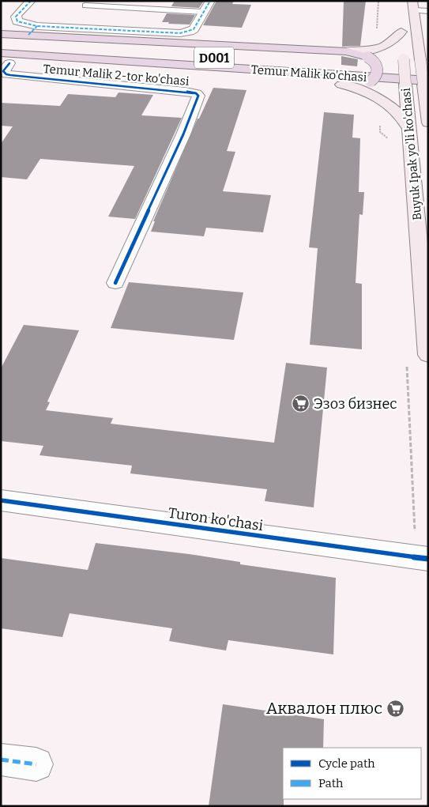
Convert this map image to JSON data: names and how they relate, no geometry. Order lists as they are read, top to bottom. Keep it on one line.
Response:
{"streets":{"highway":["D001","Temur Malik ko'chasi"],"main road":["Buyuk Ipak yo'li ko'chasi"],"street":["Temur Malik 2-tor ko'chasi","Turon ko'chasi"]},"crossings":[["Temur Malik ko'chasi","Temur Malik 2-tor ko'chasi"],["Temur Malik ko'chasi","Buyuk Ipak yo'li ko'chasi"]],"places":{"supermarket":["Эзоз бизнес","Аквалон плюс"]},"legend":["Cycle path","Path"]}
